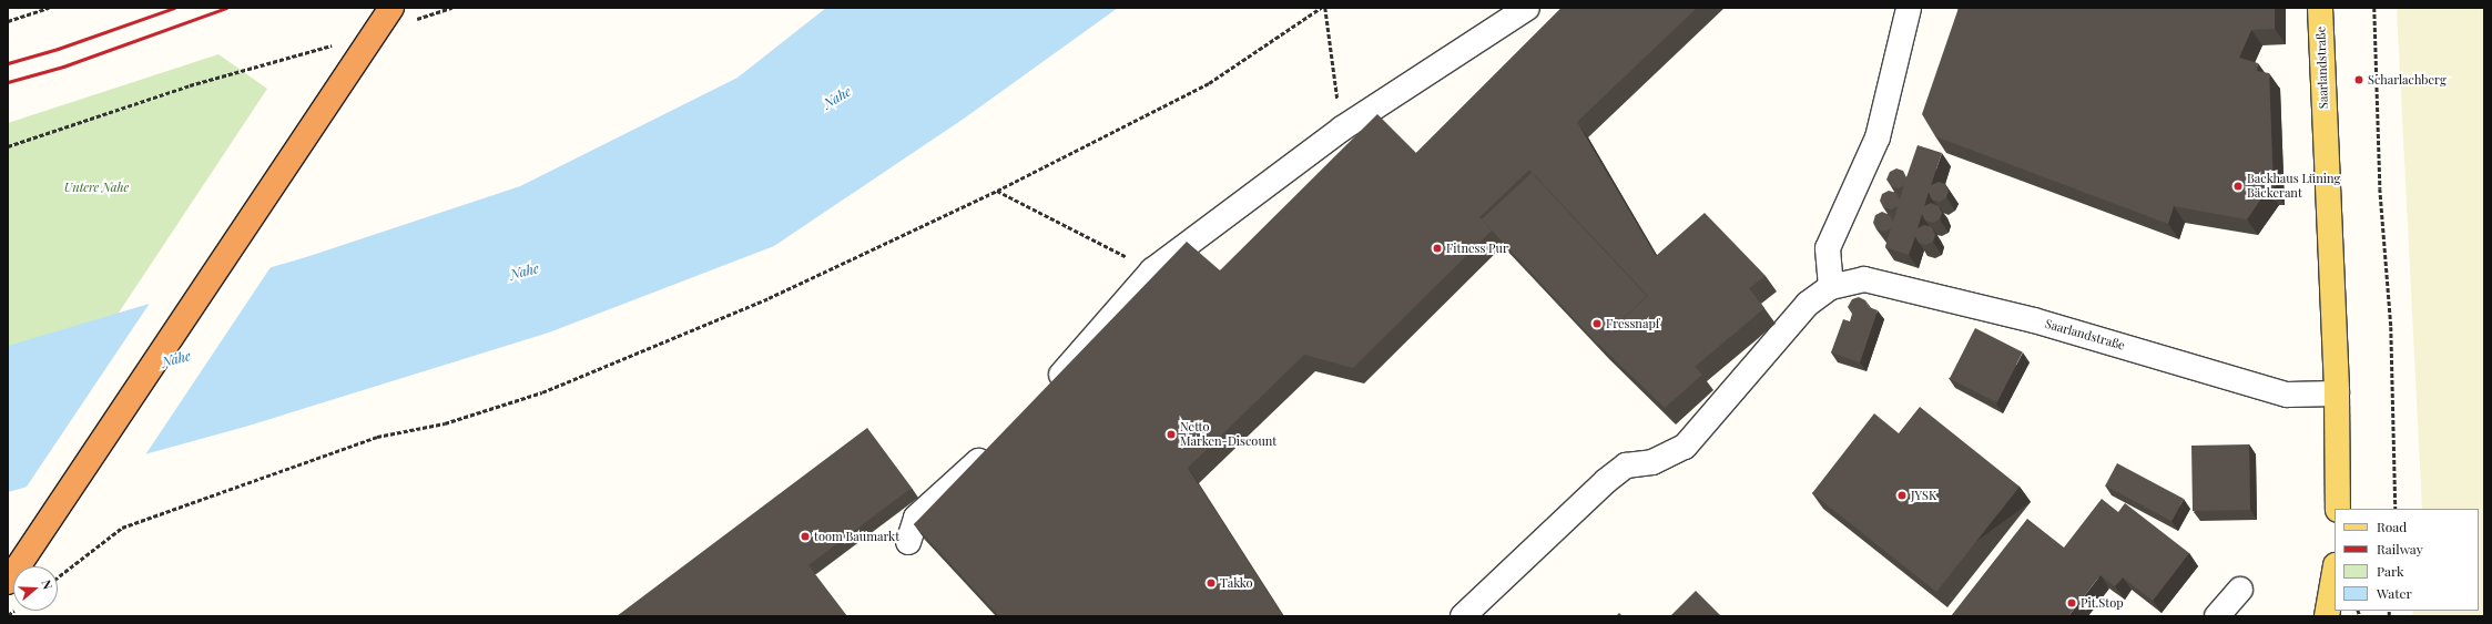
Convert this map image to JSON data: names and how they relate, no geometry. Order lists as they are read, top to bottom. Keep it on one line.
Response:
{"streets":{"main road":["Saarlandstraße"]},"water":["Nahe"],"parks":["Untere Nahe"],"places":["Scharlachberg","Backhaus Lüning Bäckerant","Fitness Pur","Fressnapf","Netto Marken-Discount","JYSK","toom Baumarkt","Takko","Pit.Stop"],"legend":["Road","Railway","Park","Water"],"north":"right"}
